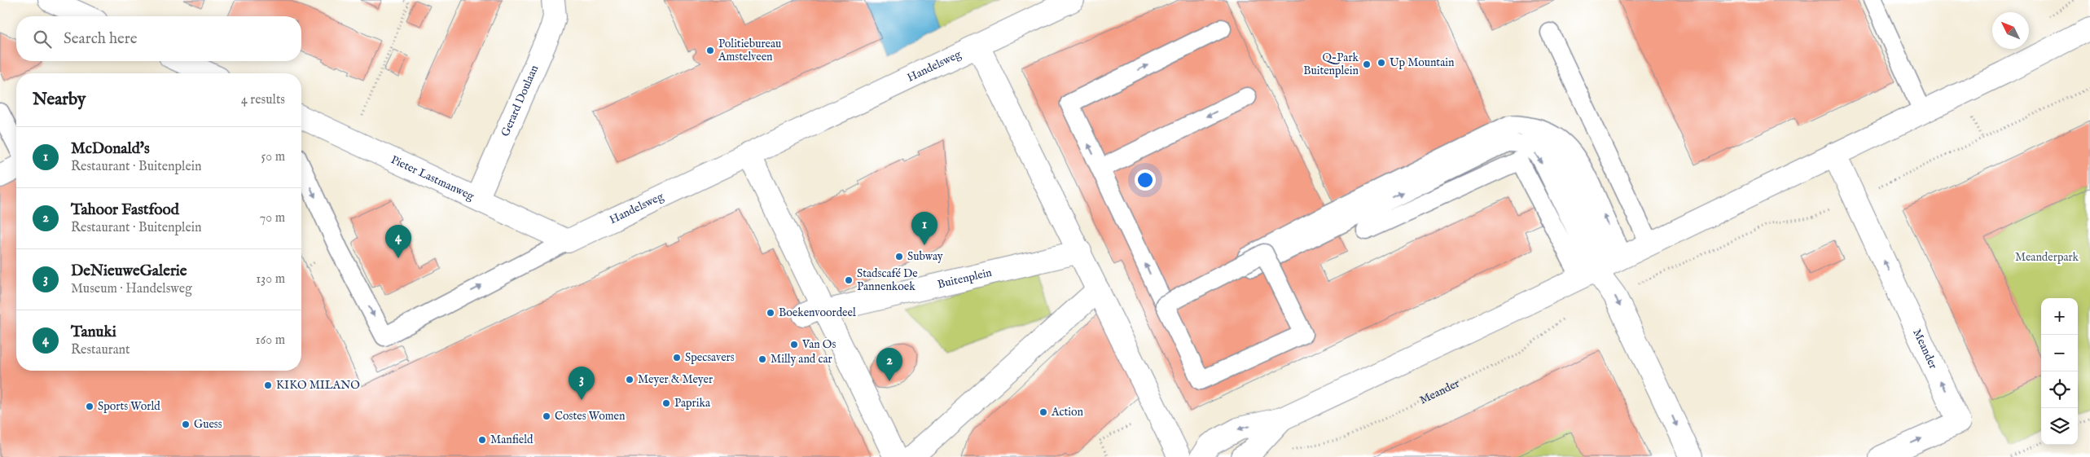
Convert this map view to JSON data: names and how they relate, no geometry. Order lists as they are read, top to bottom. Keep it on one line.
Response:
{"streets":{"street":["Handelsweg","Gerard Doulaan","Pieter Lastmanweg","Buitenplein","Meander"]},"crossings":[["Handelsweg","Pieter Lastmanweg"],["Gerard Doulaan","Pieter Lastmanweg"]],"parks":["Meanderpark"],"places":["Politiebureau Amstelveen","Up Mountain","Q-Park Buitenplein","Subway","Stadscafé De Pannenkoek","Boekenvoordeel","Van Os","Specsavers","Milly and car","Meyer & Meyer","KIKO MILANO","Paprika","Sports World","Action","Costes Women","Guess","Manfield"],"north":"top left","page":{"search":"Search here","heading":["Nearby","4 results"],"list":[{"mark":"1","name":"McDonald's","note":"Restaurant · Buitenplein","value":"50 m"},{"mark":"2","name":"Tahoor Fastfood","note":"Restaurant · Buitenplein","value":"70 m"},{"mark":"3","name":"DeNieuweGalerie","note":"Museum · Handelsweg","value":"130 m"},{"mark":"4","name":"Tanuki","note":"Restaurant","value":"160 m"}],"pins":["1","4","2","3"],"map_buttons":["+","−"]}}
